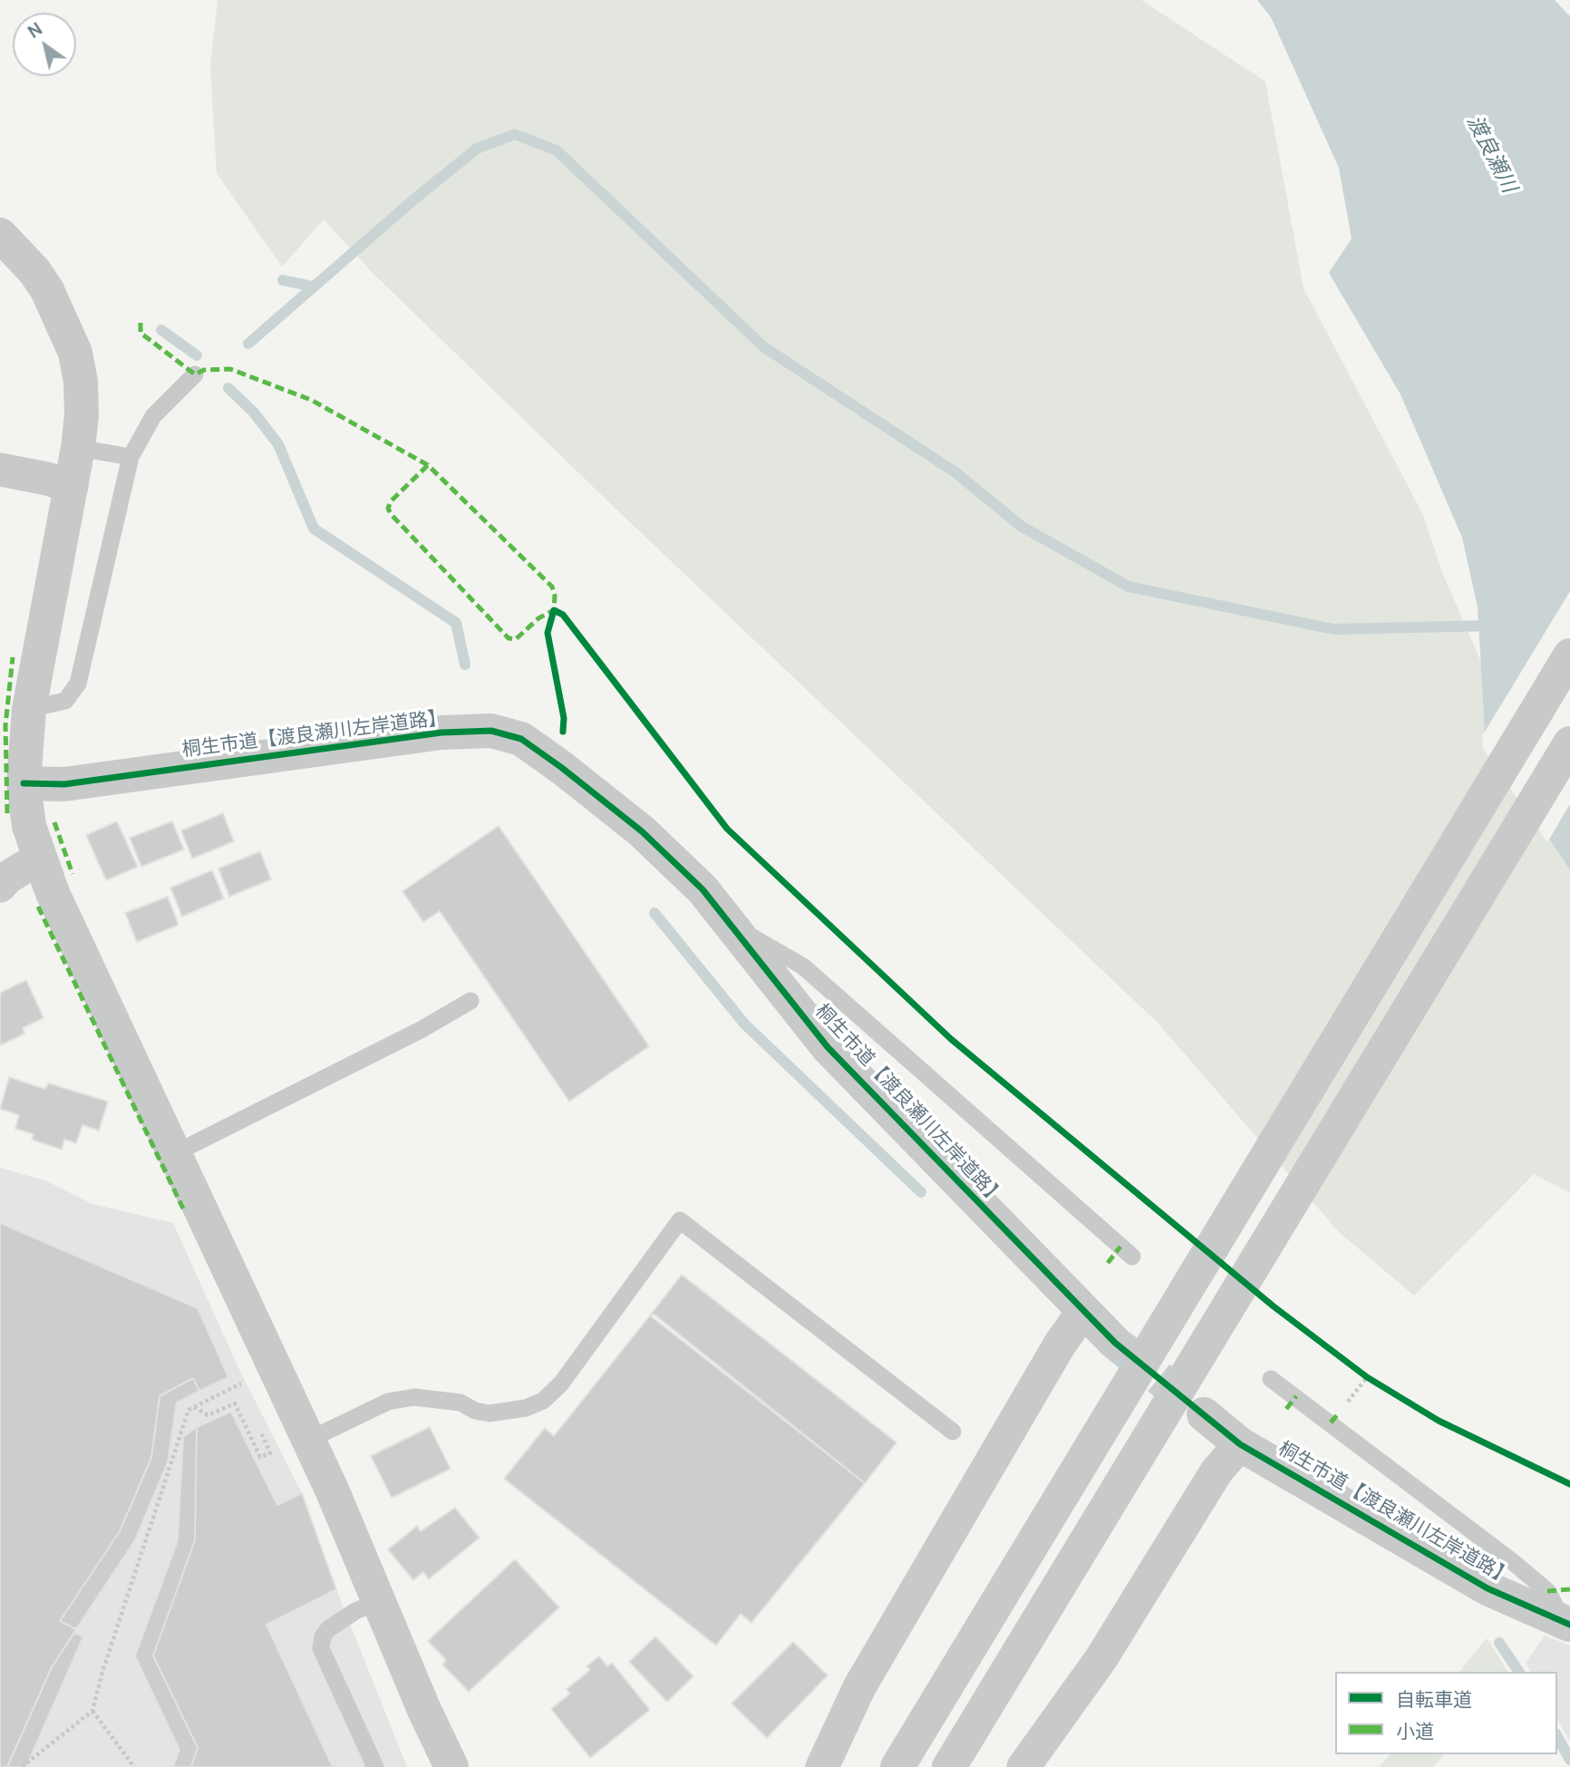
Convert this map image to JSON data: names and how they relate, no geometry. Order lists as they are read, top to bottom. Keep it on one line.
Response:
{"streets":{"street":["桐生市道【渡良瀬川左岸道路】"]},"water":["渡良瀬川"],"legend":["自転車道","小道"],"north":"top left"}
